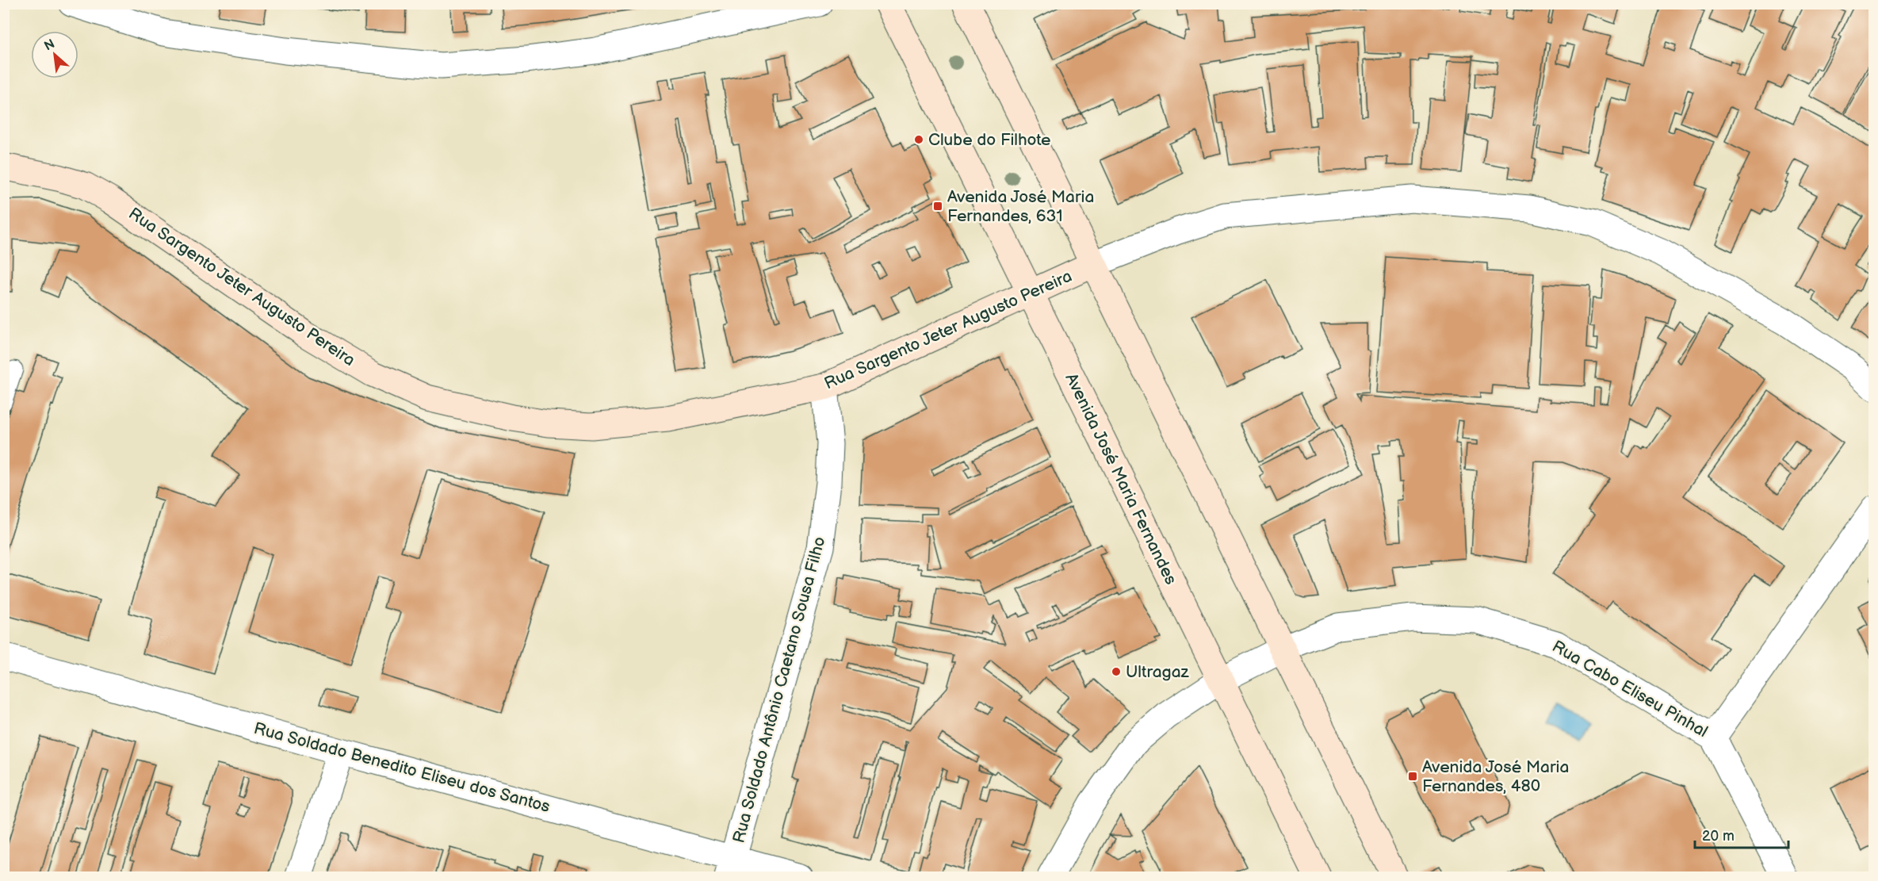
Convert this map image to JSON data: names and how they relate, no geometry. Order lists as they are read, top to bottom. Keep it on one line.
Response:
{"streets":{"main road":["Rua Sargento Jeter Augusto Pereira","Avenida José Maria Fernandes"],"street":["Rua Cabo Eliseu Pinhal","Rua Soldado Antônio Caetano Sousa Filho","Rua Soldado Benedito Eliseu dos Santos"]},"crossings":[["Rua Sargento Jeter Augusto Pereira","Avenida José Maria Fernandes"],["Rua Sargento Jeter Augusto Pereira","Rua Soldado Antônio Caetano Sousa Filho"],["Avenida José Maria Fernandes","Rua Cabo Eliseu Pinhal"],["Rua Soldado Antônio Caetano Sousa Filho","Rua Soldado Benedito Eliseu dos Santos"]],"places":{"other":["Clube do Filhote","Ultragaz"],"transit":["Avenida José Maria Fernandes, 631","Avenida José Maria Fernandes, 480"]},"scale_bar":"20 m","north":"top left"}
